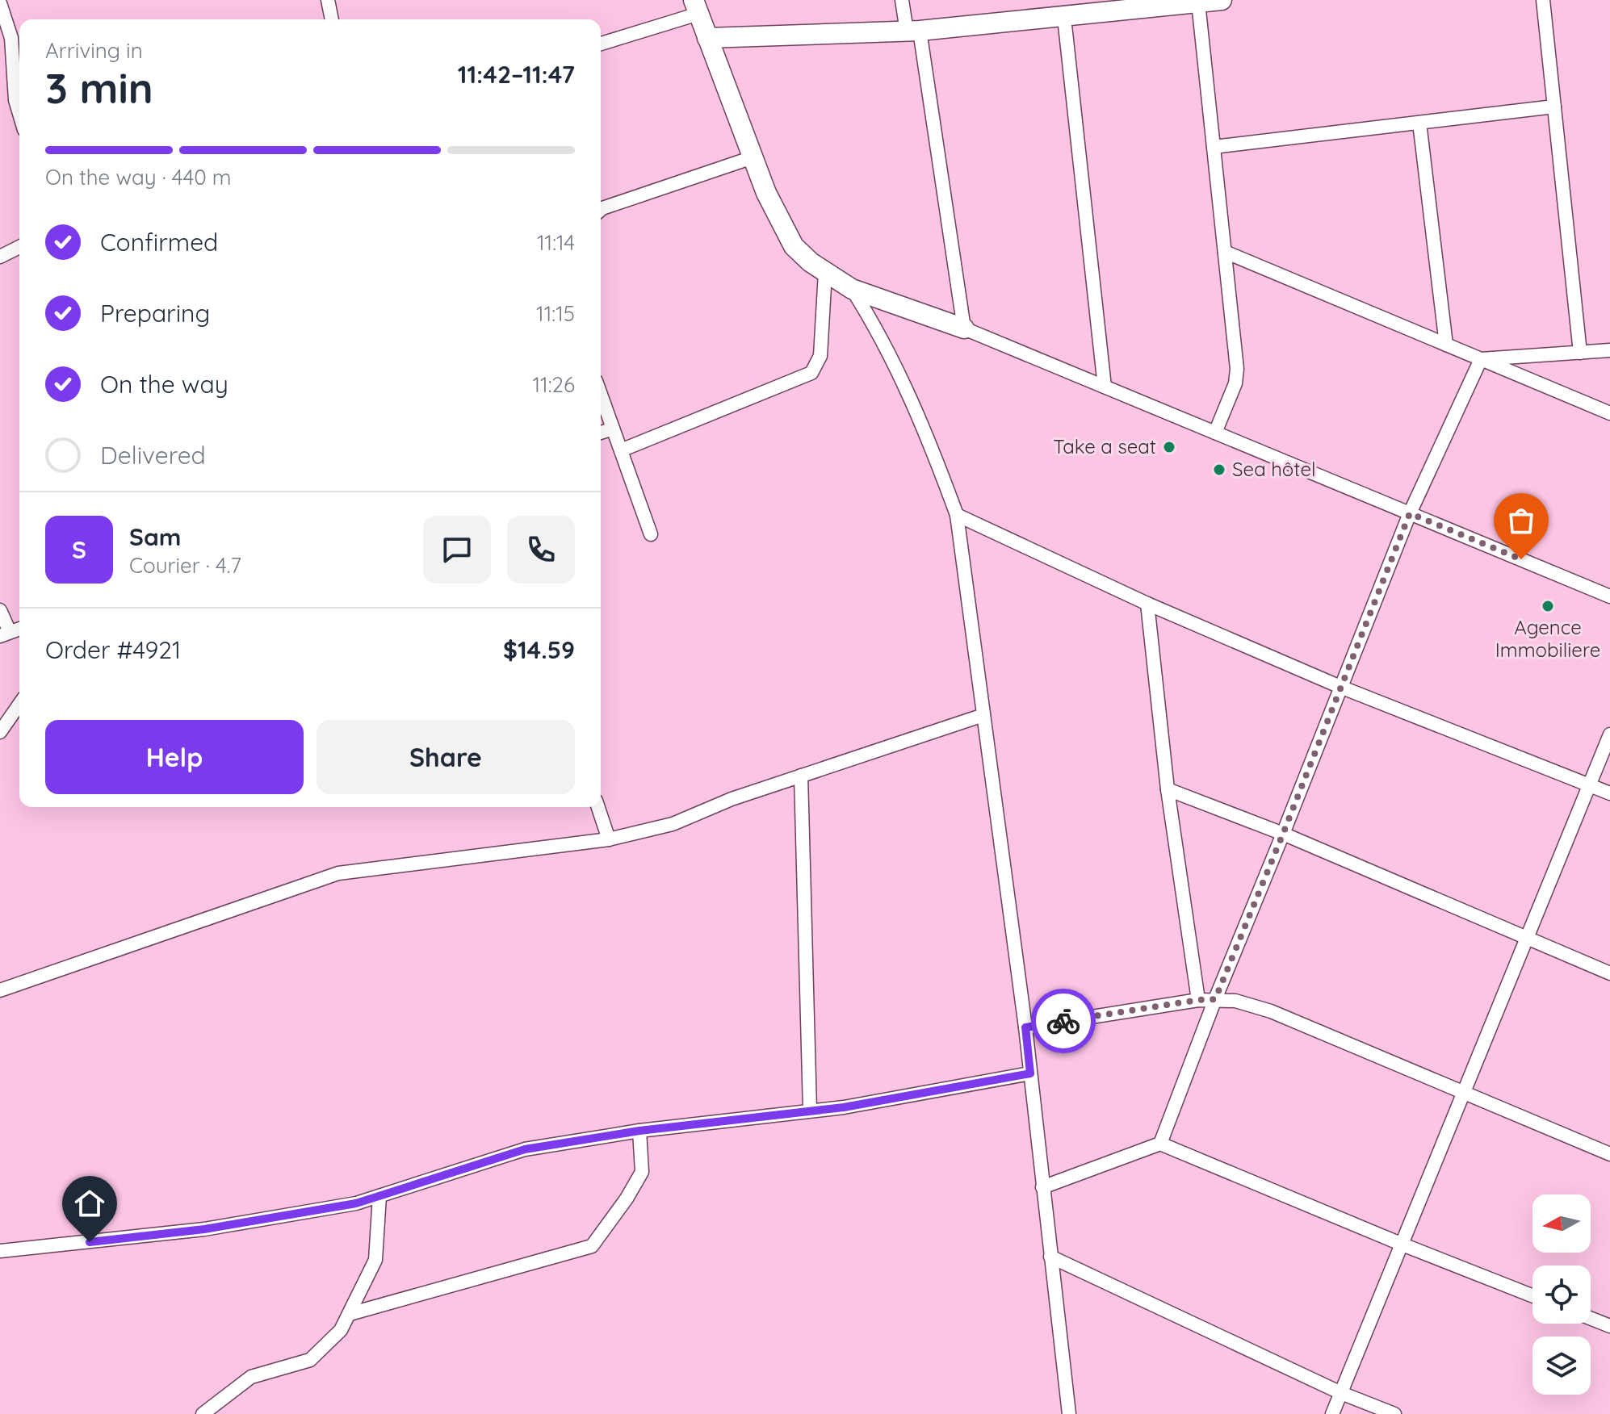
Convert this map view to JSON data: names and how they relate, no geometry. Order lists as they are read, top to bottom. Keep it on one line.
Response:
{"places":["Take a seat","Sea hôtel","Agence Immobiliere"],"north":"left","page":{"heading":["3 min","Arriving in","11:42–11:47"],"panel":["Sam","Courier · 4.7","Order #4921","$14.59"],"bar":"On the way · 440 m","list":[["Confirmed","11:14"],["Preparing","11:15"],["On the way","11:26"],"Delivered"],"round":"S","buttons":["Help","Share"]}}
